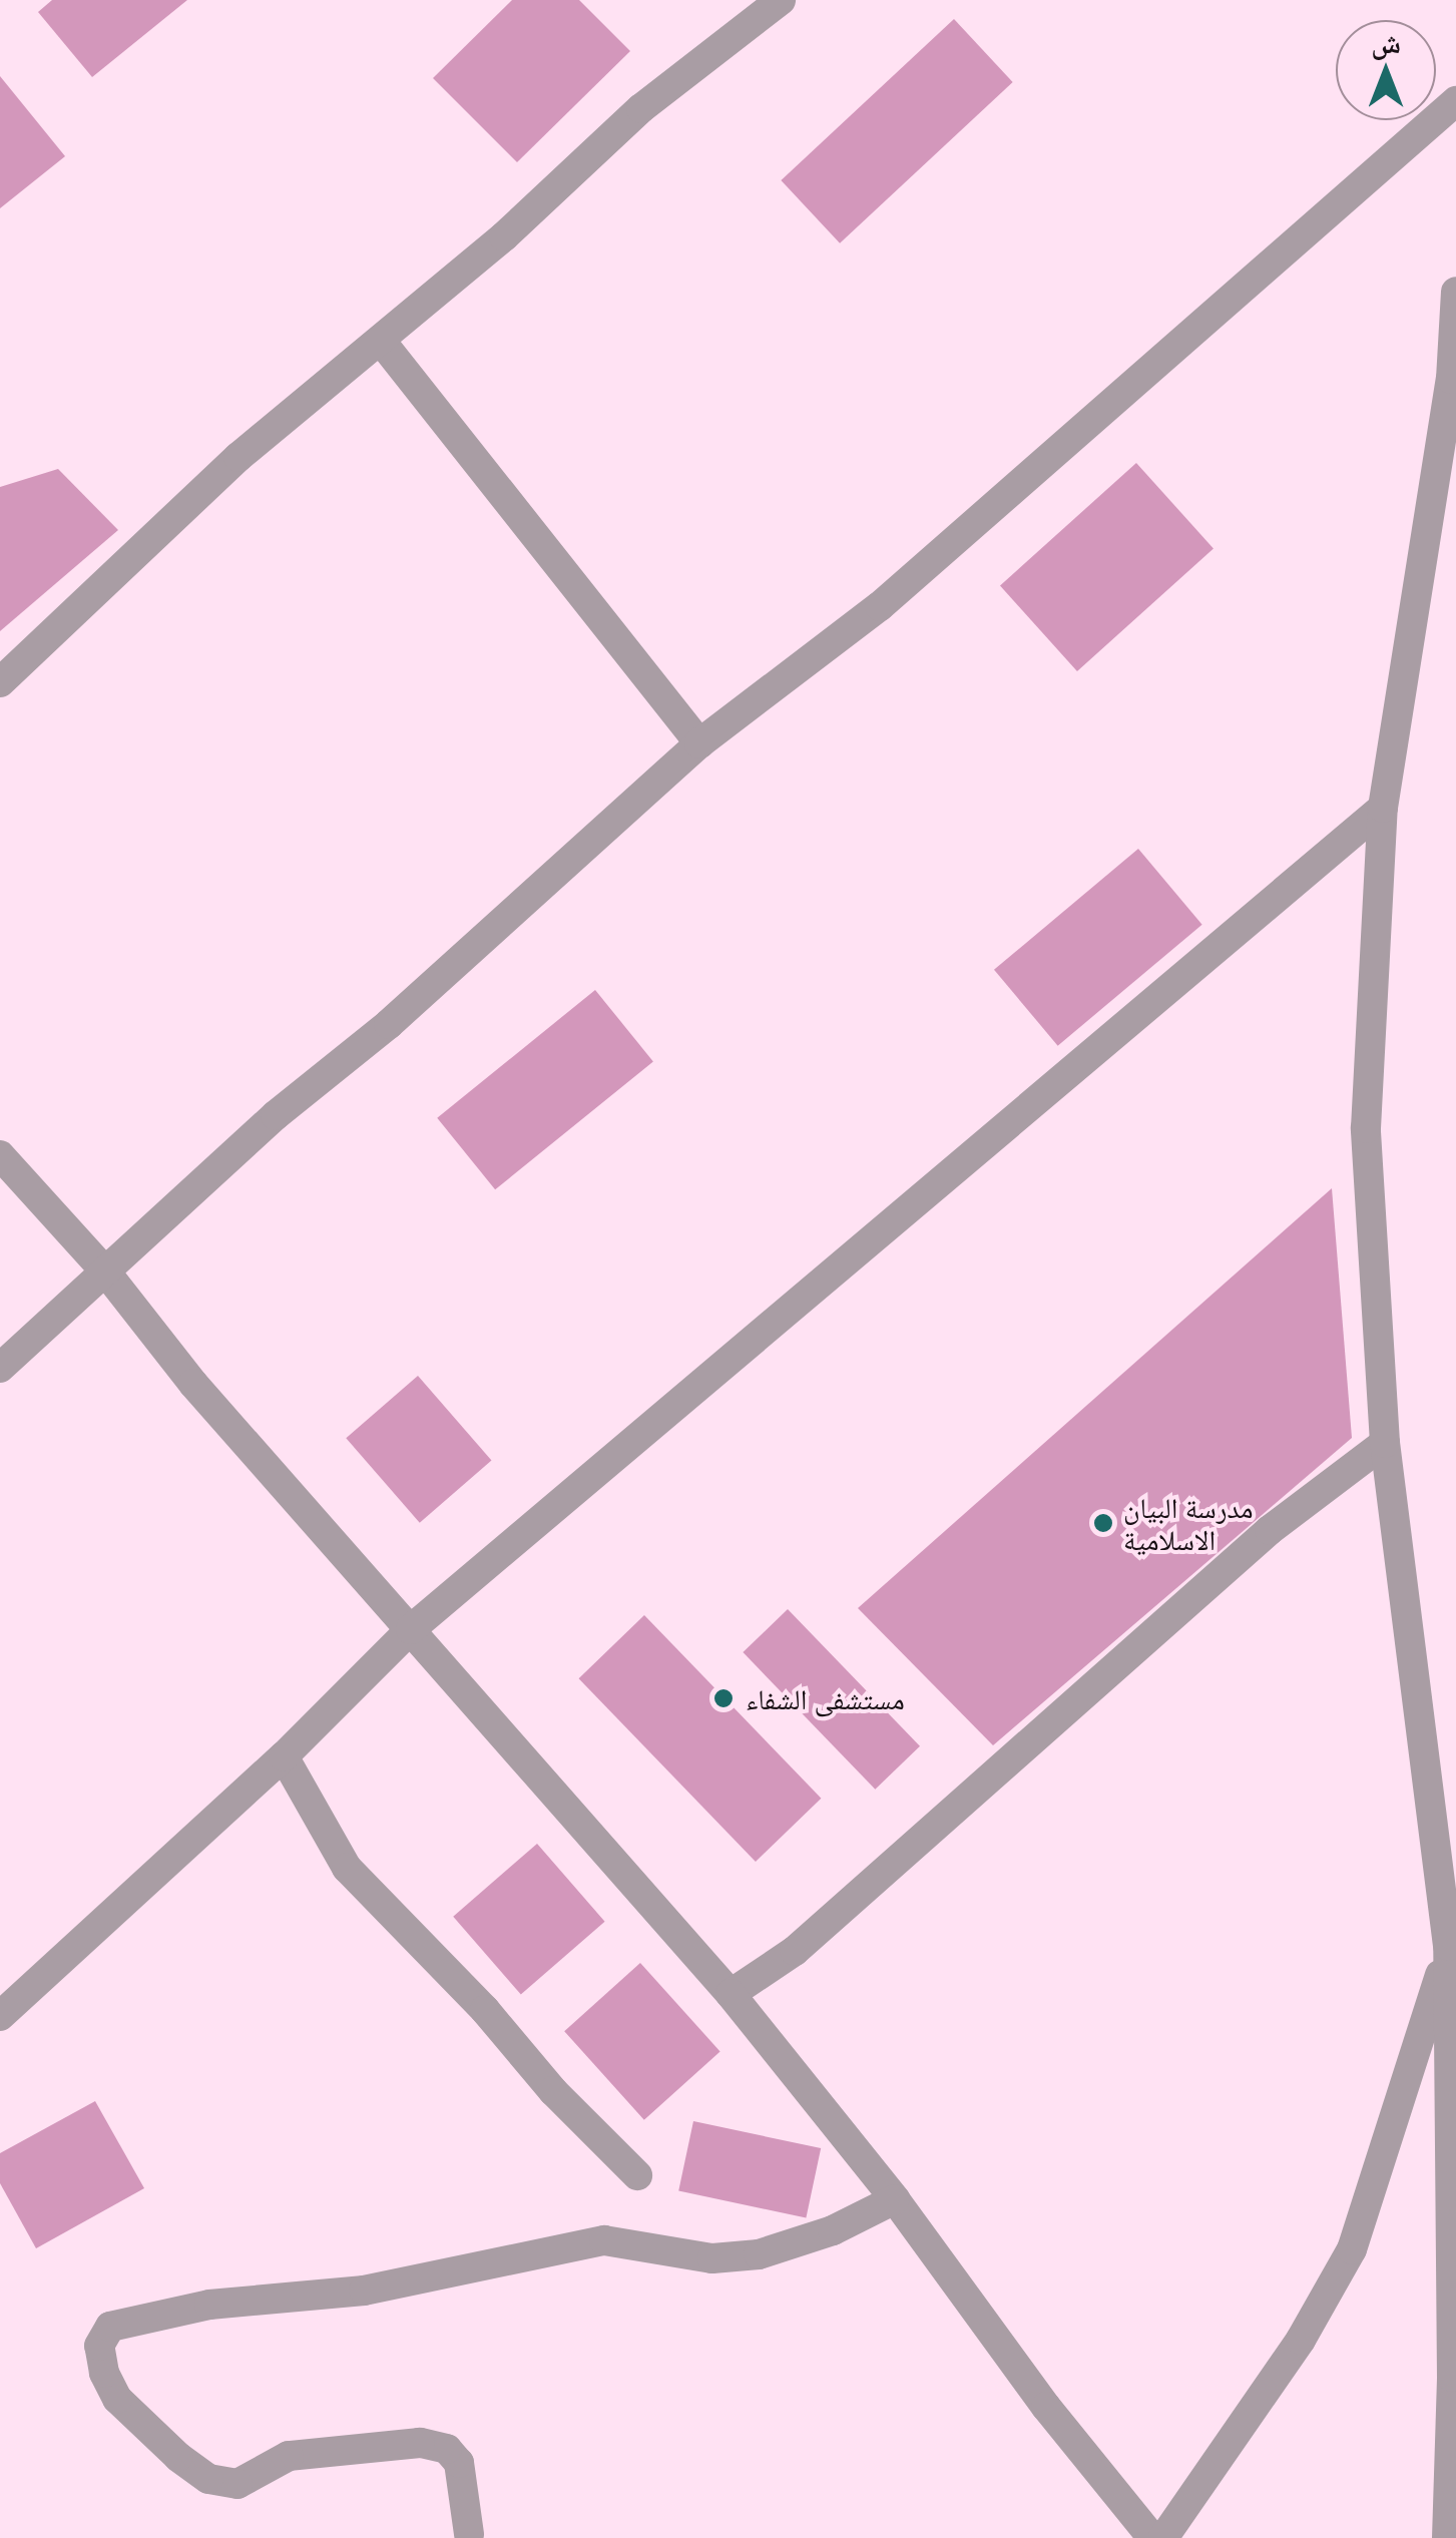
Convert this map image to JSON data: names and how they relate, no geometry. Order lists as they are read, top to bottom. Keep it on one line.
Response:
{"places":["مدرسة البيان الاسلامية","مستشفى الشفاء"],"north":"top"}
